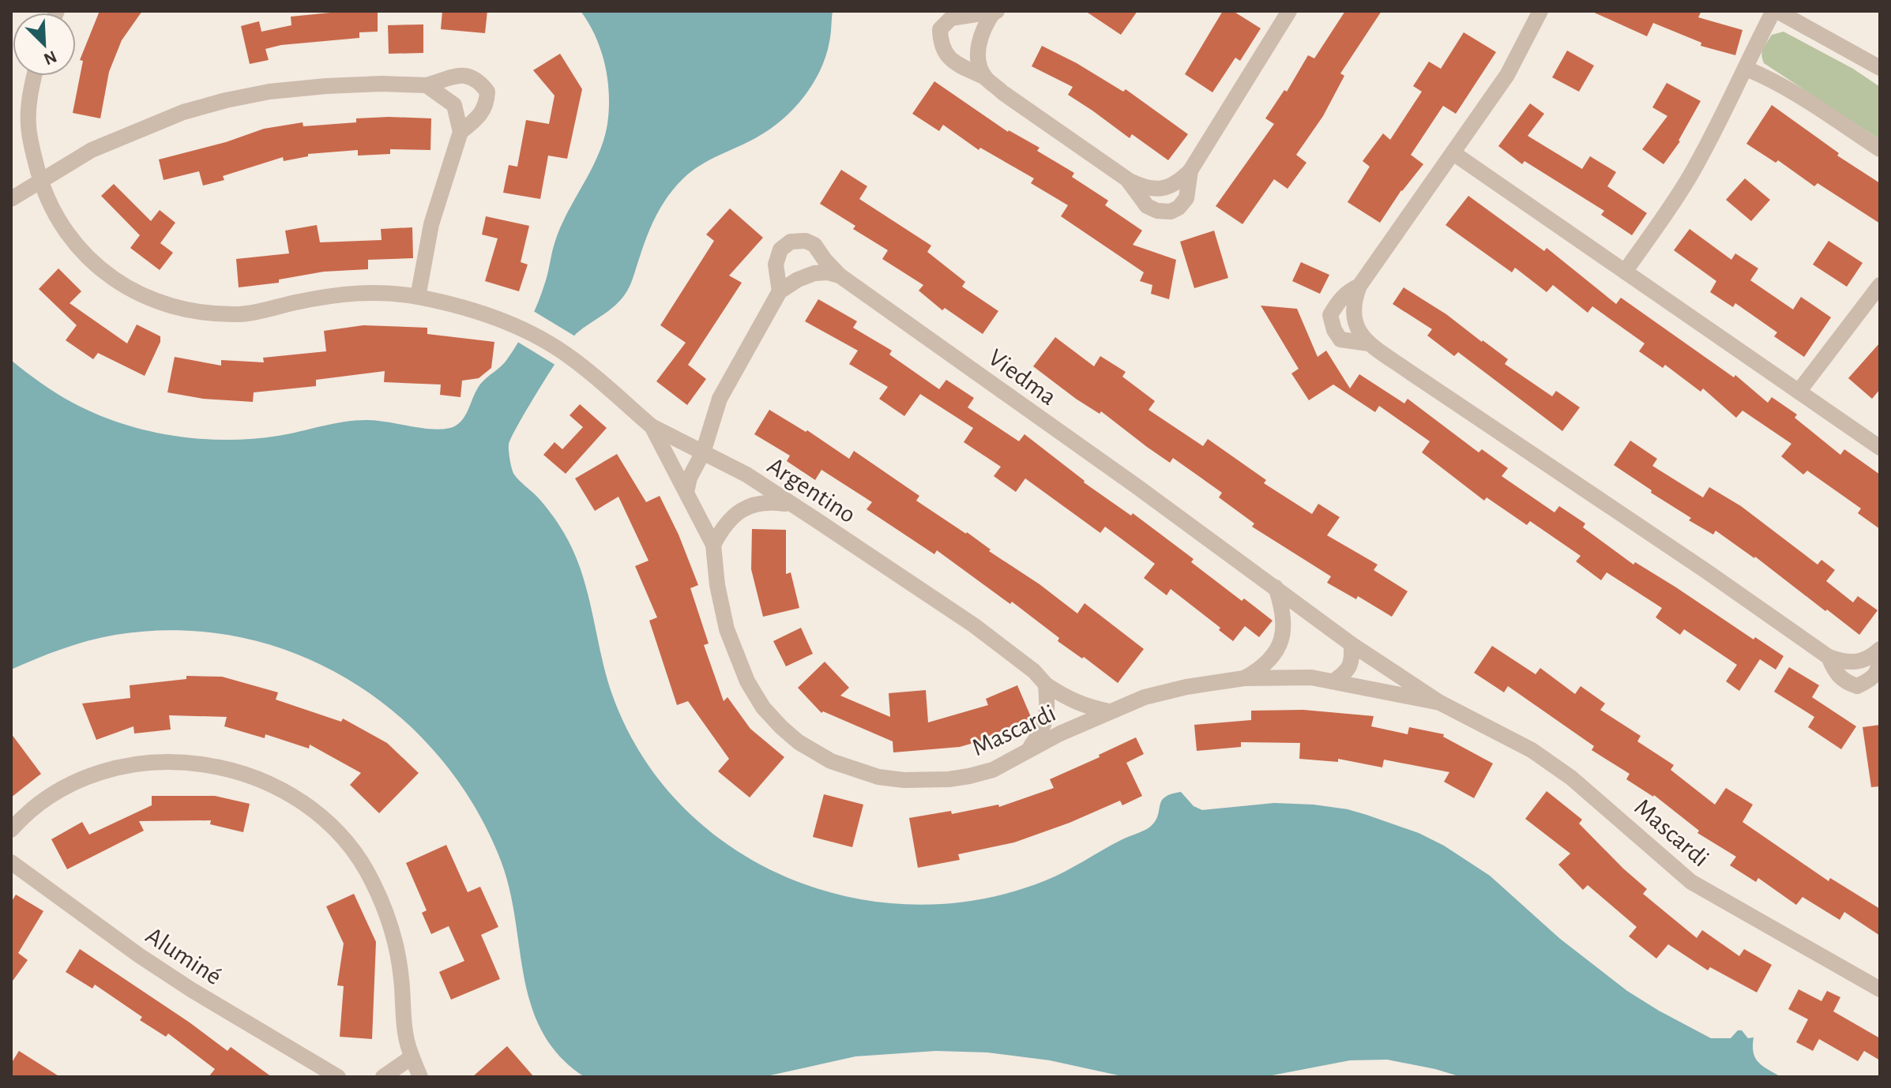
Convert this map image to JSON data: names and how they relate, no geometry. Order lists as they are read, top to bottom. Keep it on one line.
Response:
{"streets":{"street":["Viedma","Argentino","Mascardi","Aluminé"]},"crossings":[["Viedma","Mascardi"],["Argentino","Mascardi"]],"north":"bottom right"}
